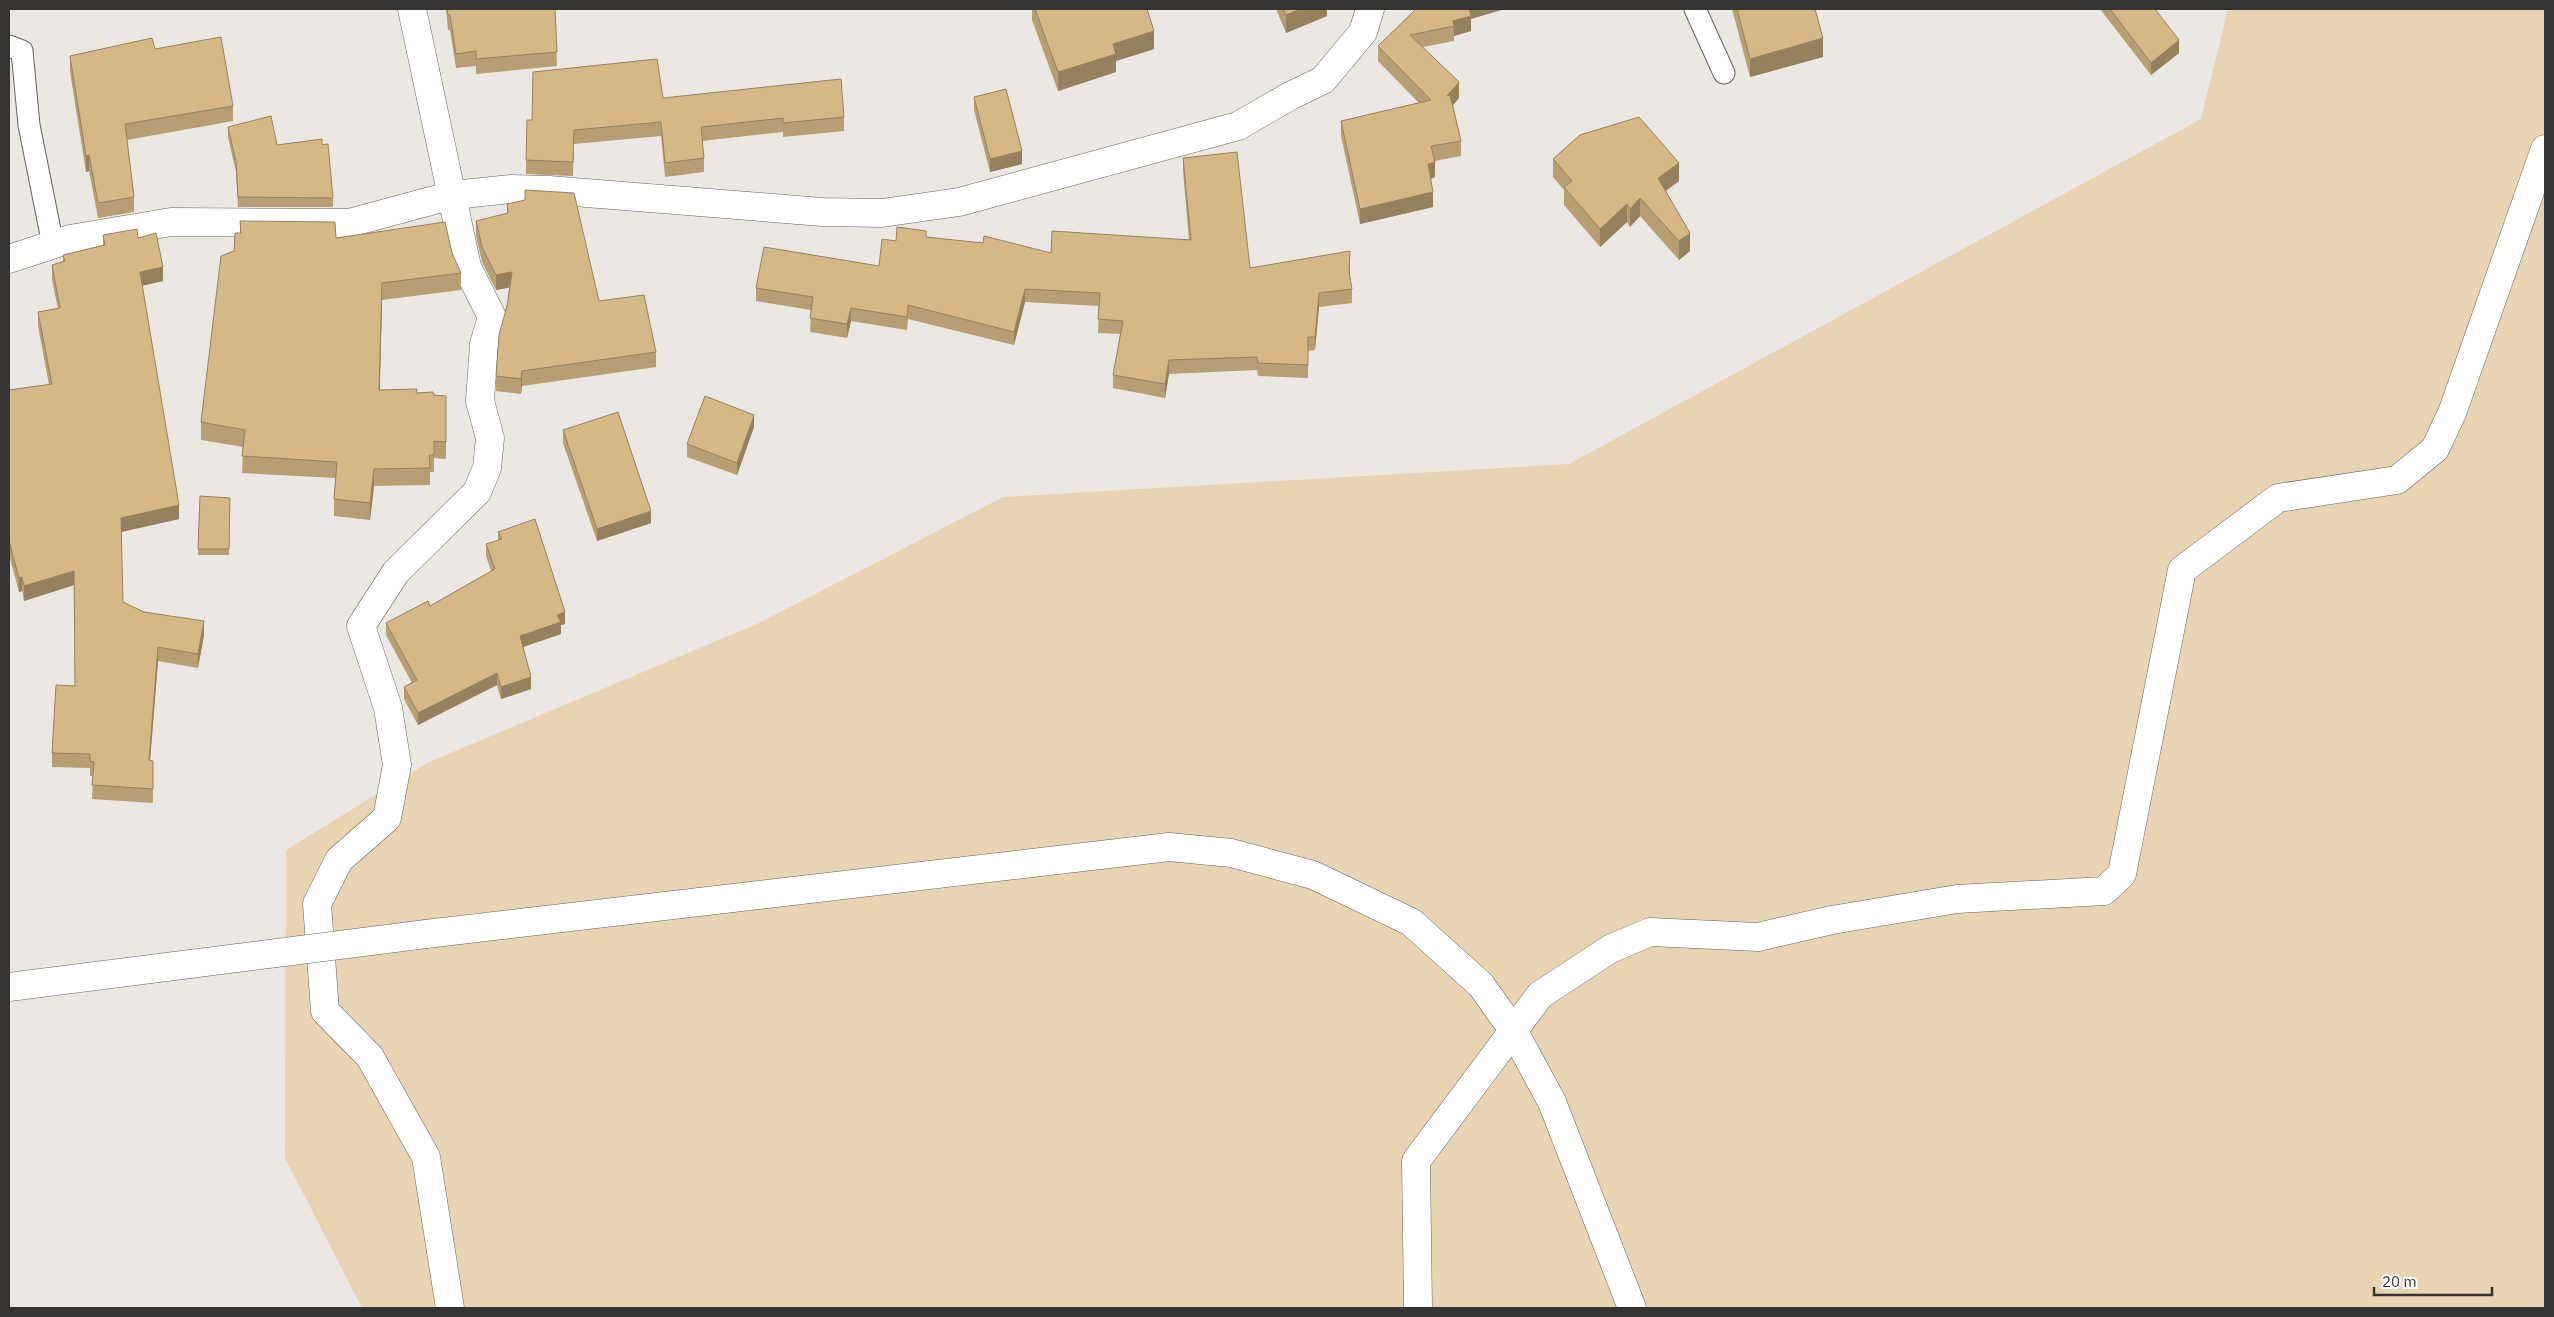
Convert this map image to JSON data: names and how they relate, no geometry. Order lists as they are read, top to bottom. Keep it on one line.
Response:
{"scale_bar":"20 m"}
